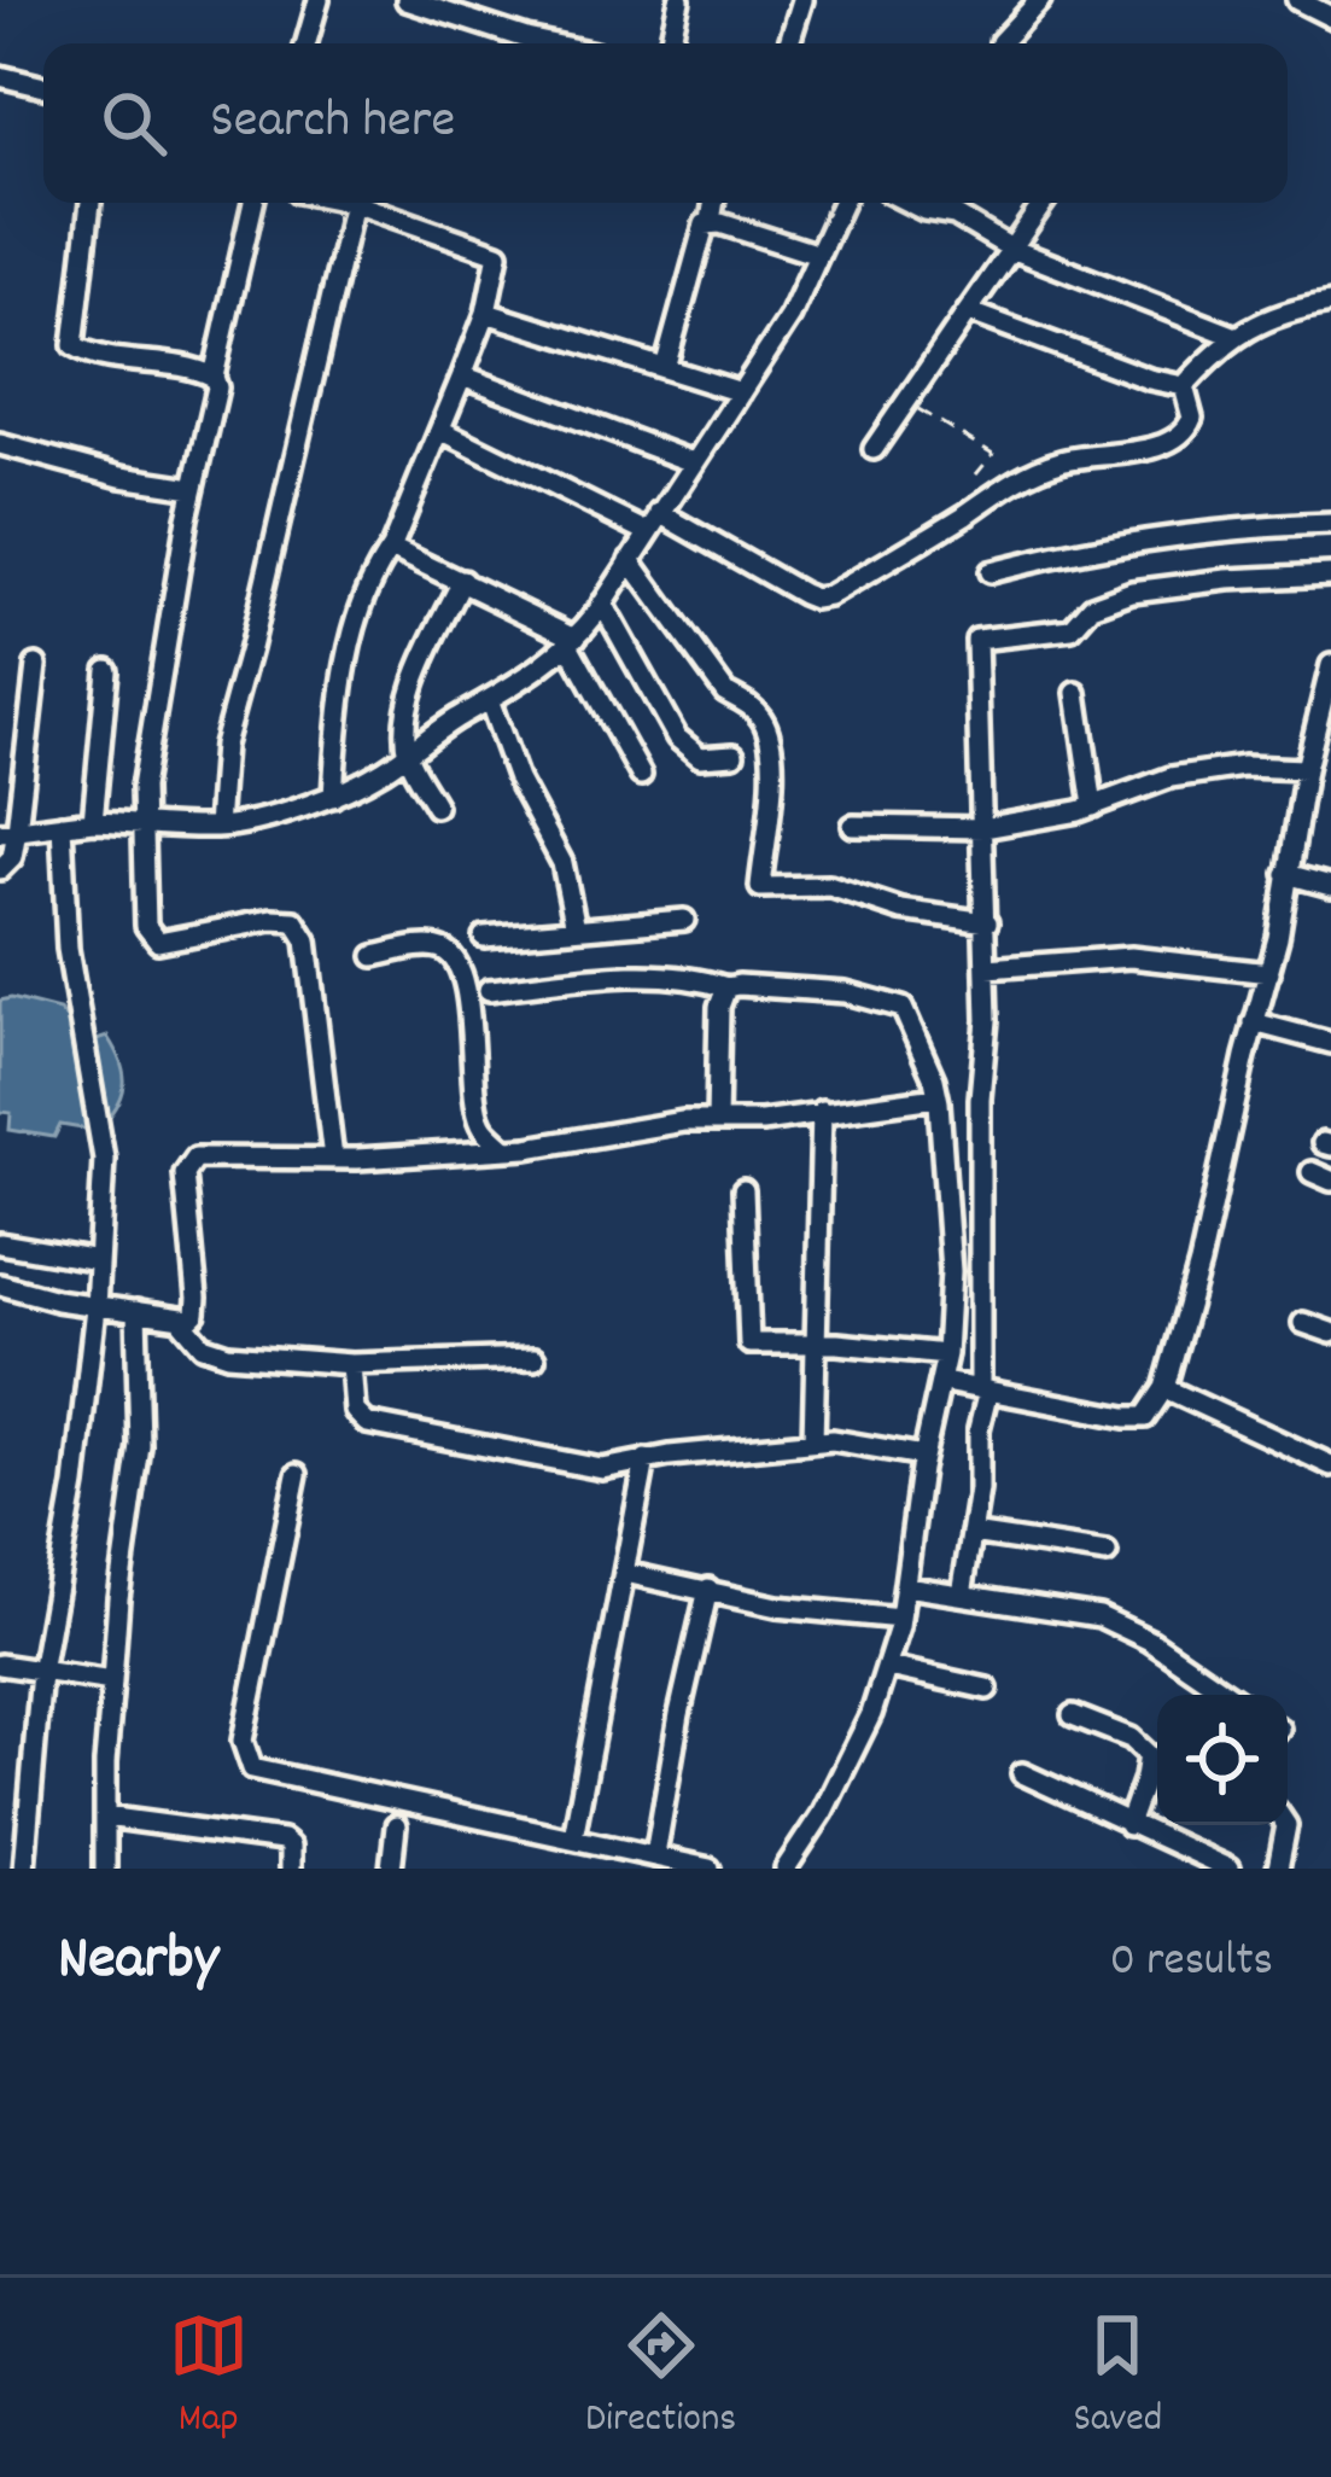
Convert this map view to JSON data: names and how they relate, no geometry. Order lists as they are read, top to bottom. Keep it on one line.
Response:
{"page":{"search":"Search here","heading":["Nearby","0 results"],"nav":["Map","Directions","Saved"]}}
